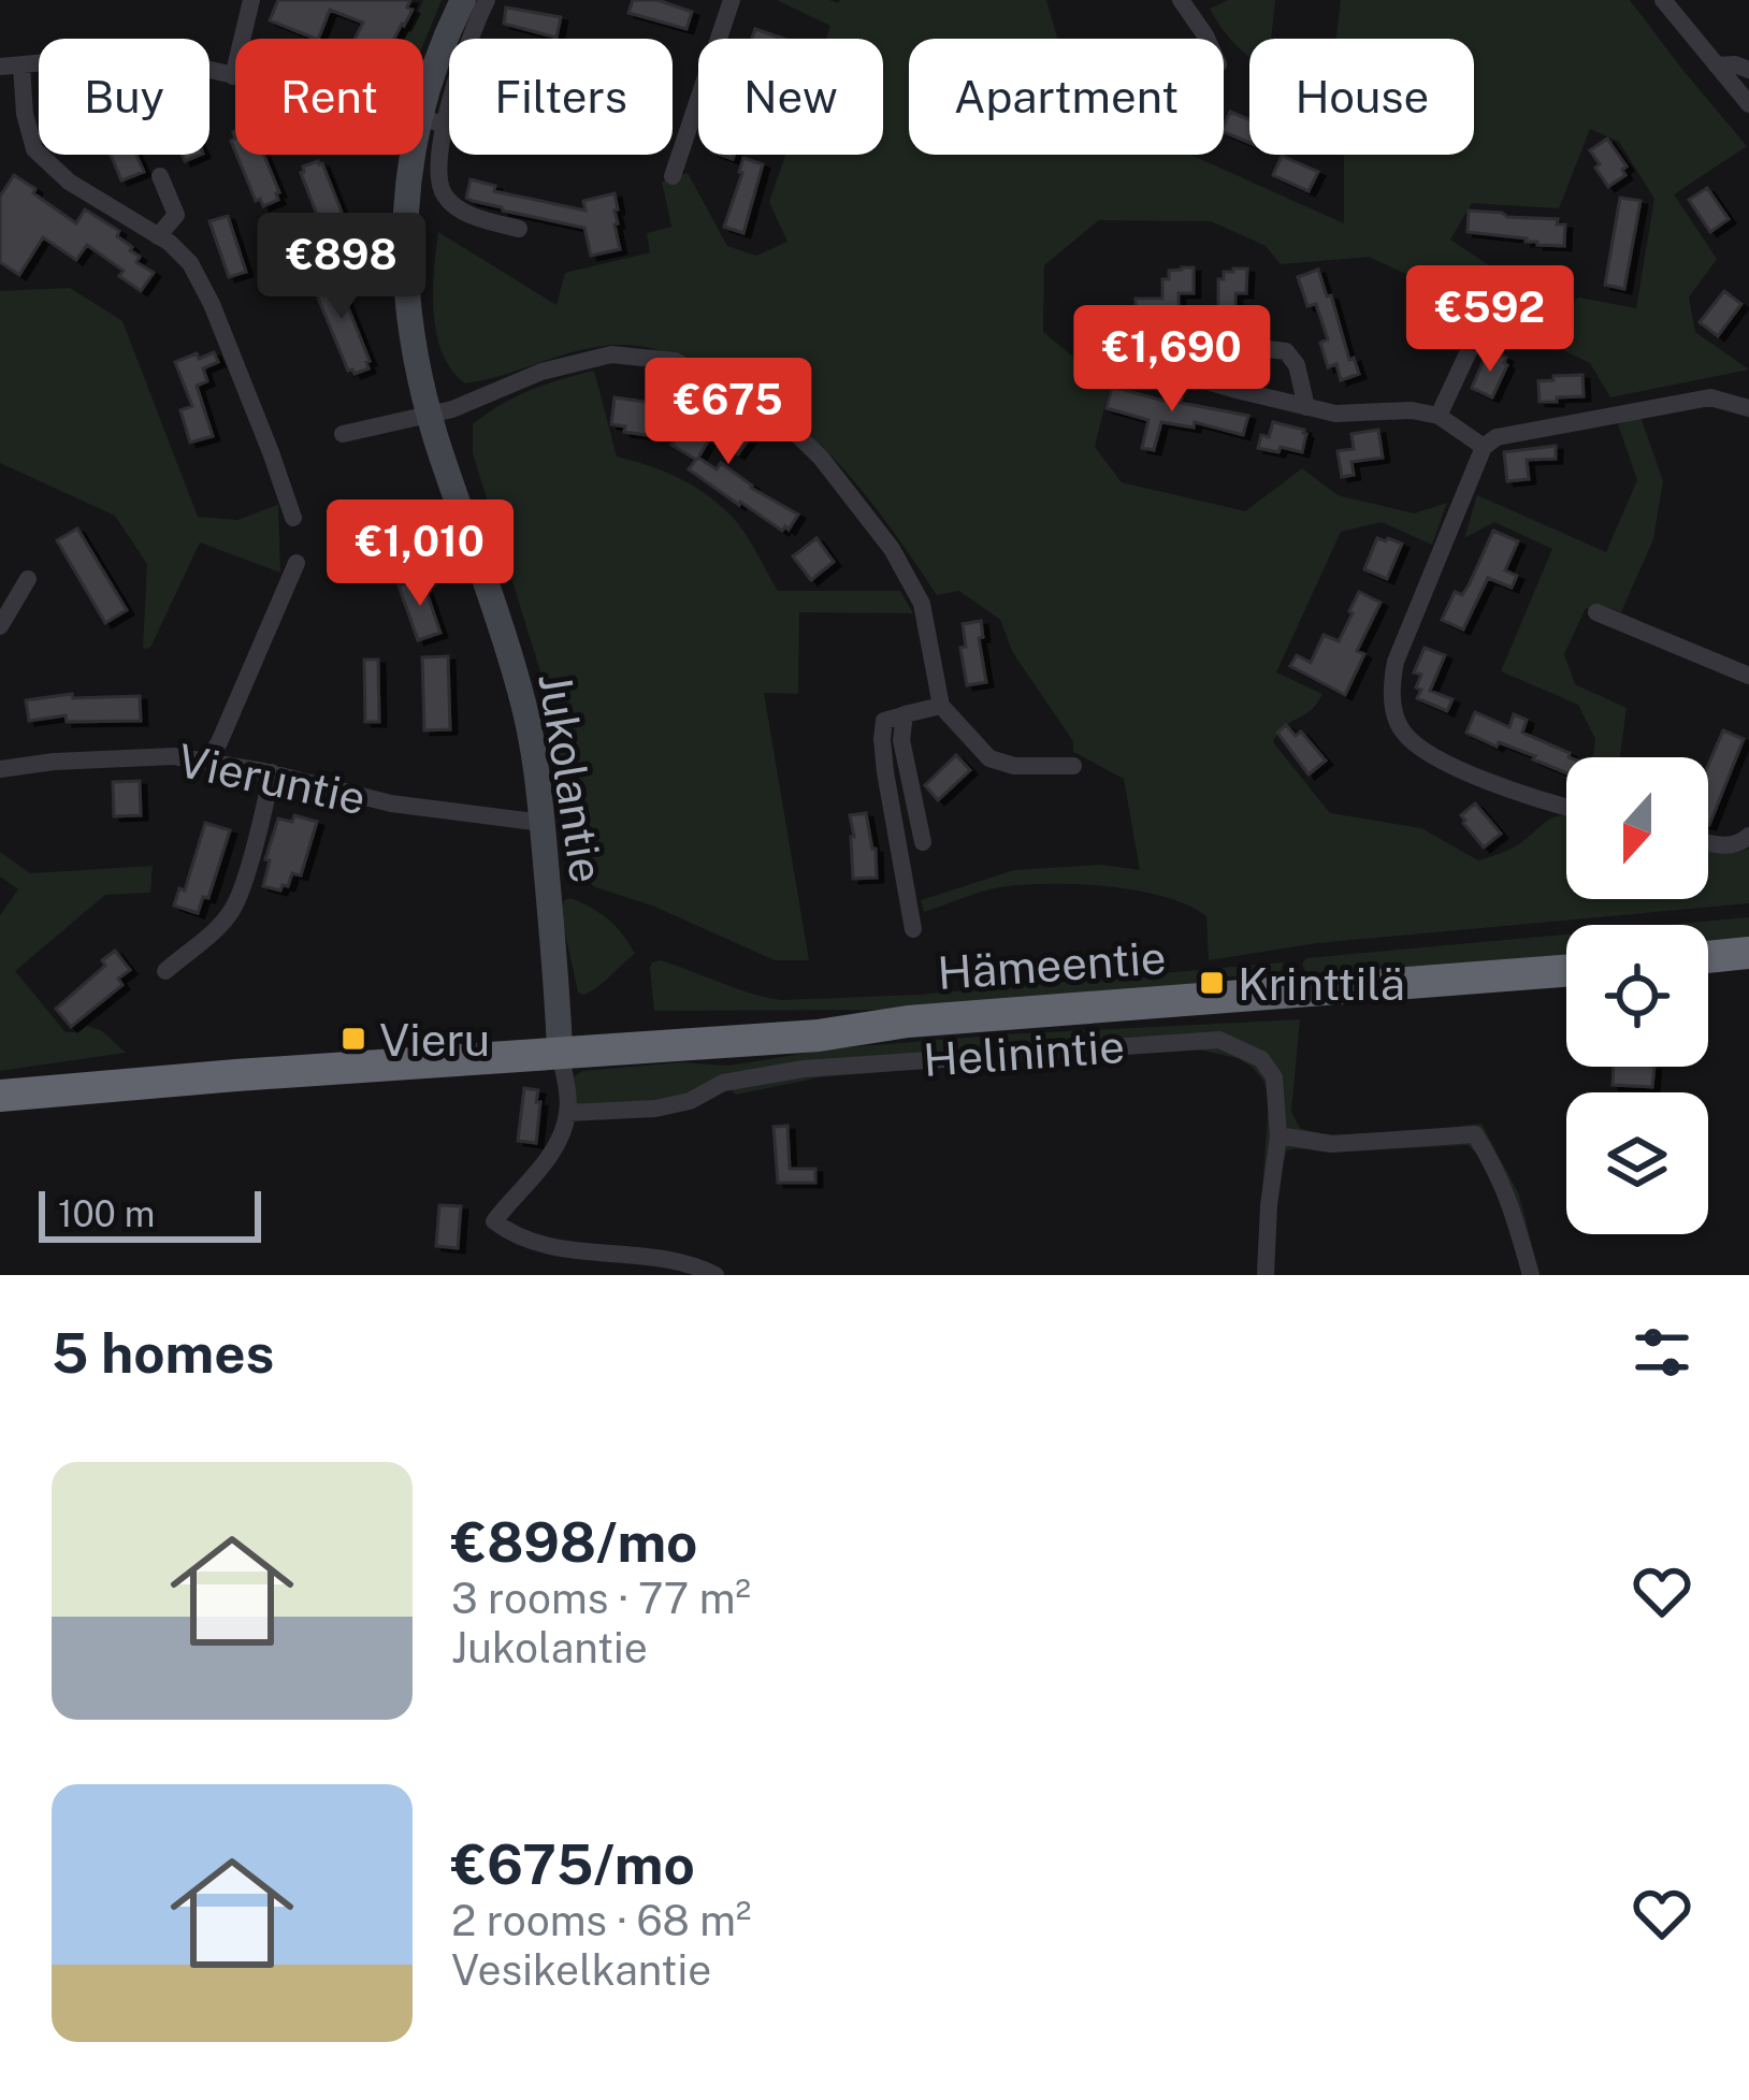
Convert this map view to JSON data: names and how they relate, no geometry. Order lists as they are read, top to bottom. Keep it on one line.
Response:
{"streets":{"highway":["Hämeentie"],"street":["Jukolantie","Vieruntie","Helinintie"]},"crossings":[["Jukolantie","Vieruntie"],["Jukolantie","Hämeentie"]],"places":{"transit":["Krinttilä","Vieru"]},"scale_bar":"100 m","north":"bottom","page":{"chip":["Buy","Rent","Filters","New","Apartment","House"],"price":["€898","€592","€1,690","€675","€1,010"],"scale":"100 m","heading":"5 homes","list":[{"name":"€898/mo","note":"3 rooms · 77 m² · Jukolantie"},{"name":"€675/mo","note":"2 rooms · 68 m² · Vesikelkantie"}]}}
